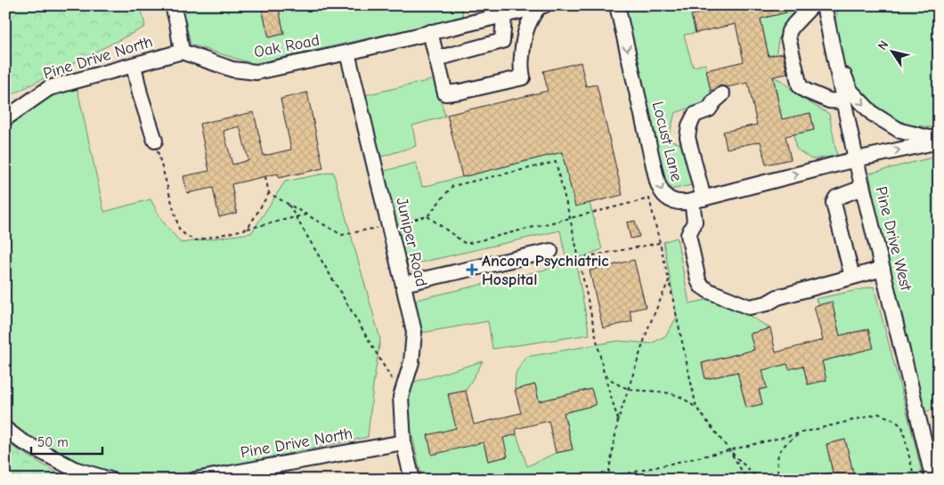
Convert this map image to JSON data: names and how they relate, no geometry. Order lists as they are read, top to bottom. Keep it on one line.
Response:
{"streets":{"lane":["Oak Road","Pine Drive North","Locust Lane","Pine Drive West","Juniper Road"]},"crossings":[["Oak Road","Pine Drive North"],["Oak Road","Juniper Road"],["Pine Drive North","Juniper Road"],["Locust Lane","Pine Drive West"]],"places":{"health":["Ancora Psychiatric Hospital"]},"scale_bar":"50 m","north":"top left"}
